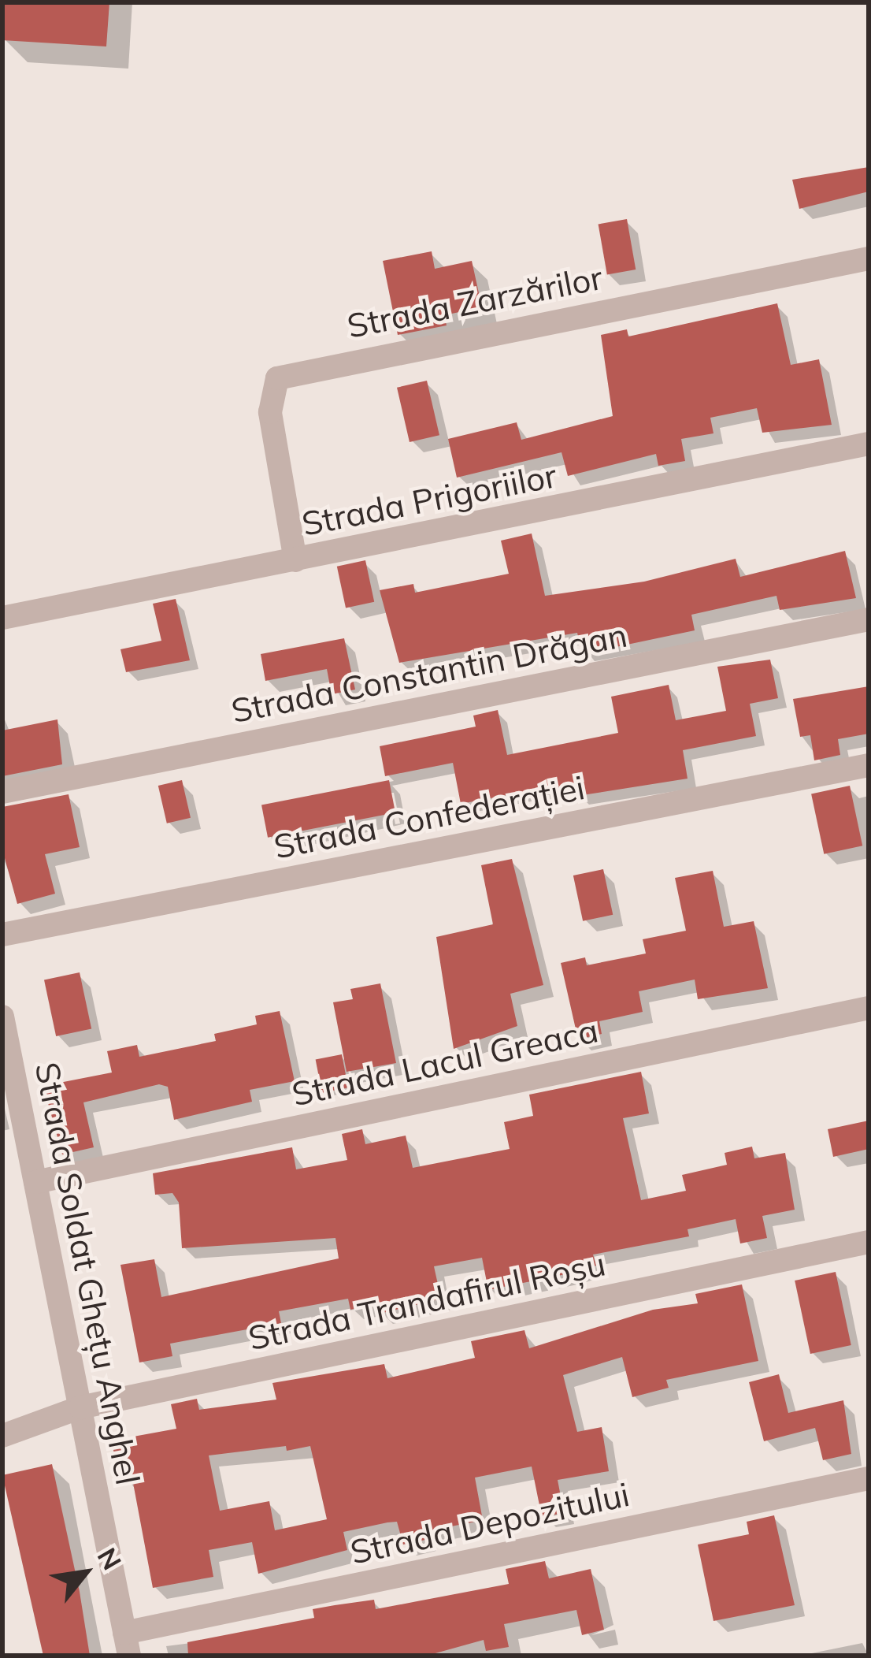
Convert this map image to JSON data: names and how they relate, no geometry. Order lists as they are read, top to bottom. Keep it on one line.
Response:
{"streets":{"street":["Strada Zarzărilor","Strada Prigoriilor","Strada Constantin Drăgan","Strada Confederației","Strada Lacul Greaca","Strada Soldat Ghețu Anghel","Strada Trandafirul Roșu","Strada Depozitului"]},"crossings":[["Strada Zarzărilor","Strada Prigoriilor"],["Strada Lacul Greaca","Strada Soldat Ghețu Anghel"],["Strada Soldat Ghețu Anghel","Strada Trandafirul Roșu"],["Strada Soldat Ghețu Anghel","Strada Depozitului"]],"north":"top right"}
